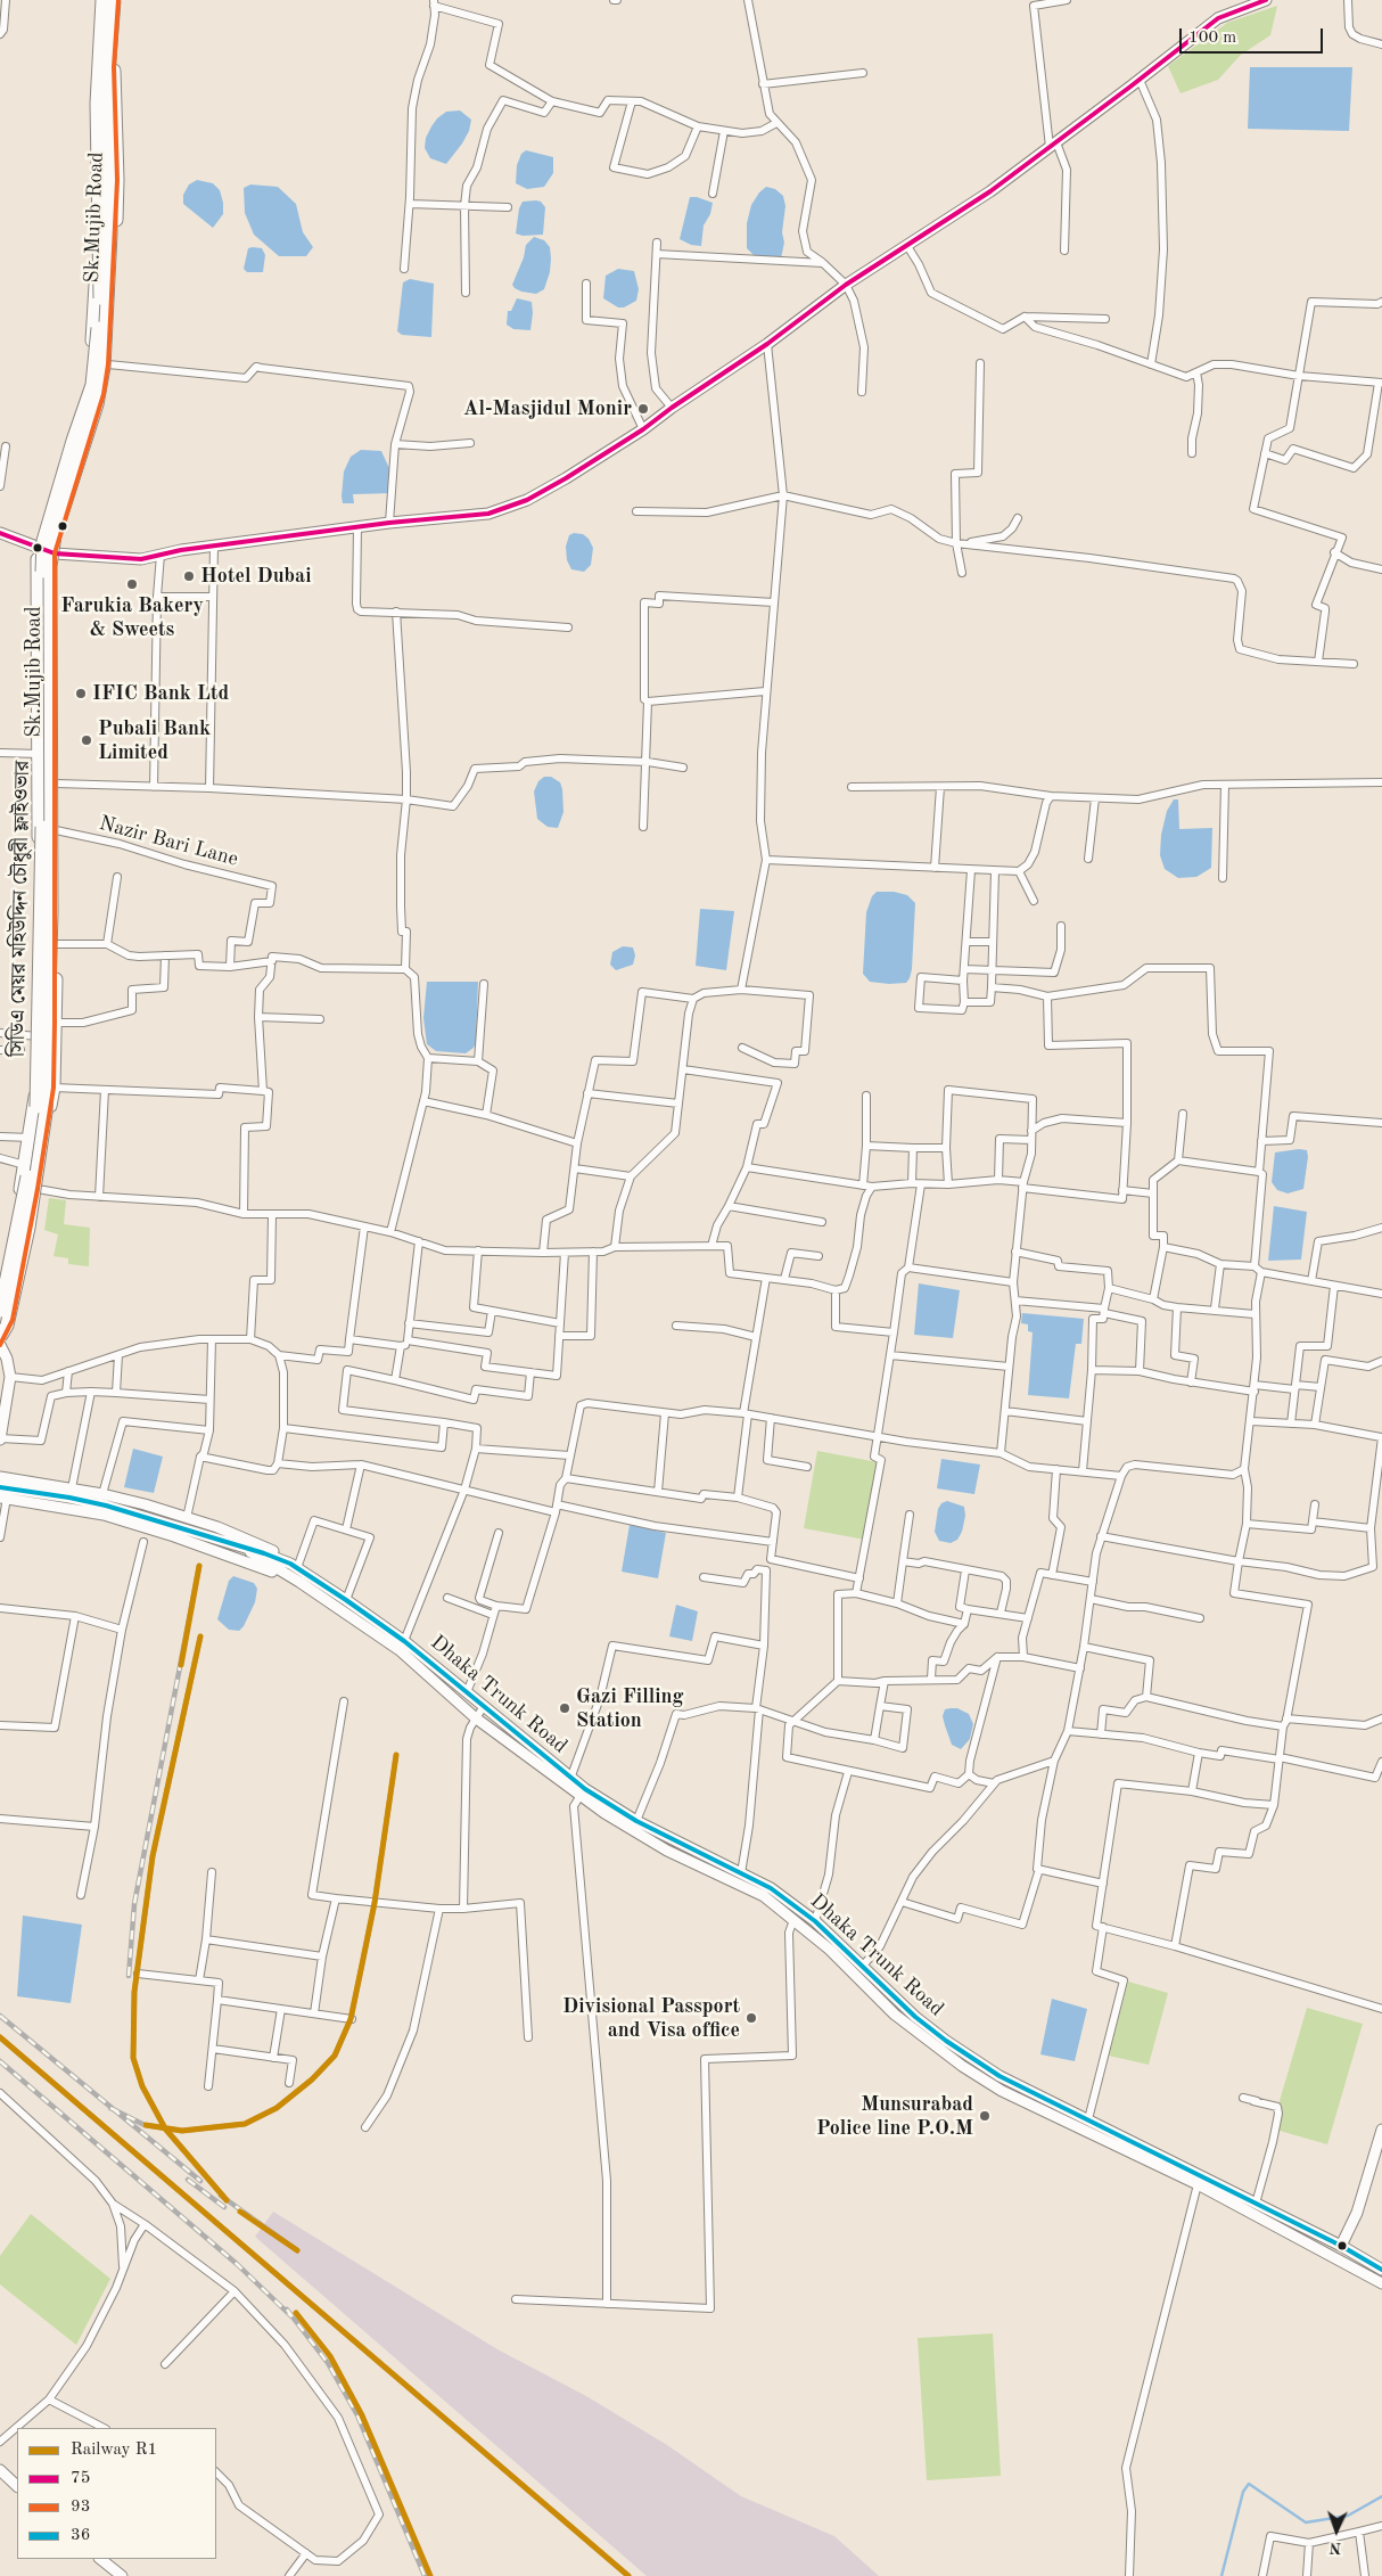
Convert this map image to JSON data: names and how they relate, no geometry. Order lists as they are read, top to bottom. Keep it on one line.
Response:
{"streets":{"highway":["Sk.Mujib Road","সিডিএ মেয়র মহিউদ্দিন চৌধুরী ফ্লাইওভার"],"main road":["Dhaka Trunk Road"],"street":["Nazir Bari Lane"]},"crossings":[["Sk.Mujib Road","Nazir Bari Lane"],["Sk.Mujib Road","সিডিএ মেয়র মহিউদ্দিন চৌধুরী ফ্লাইওভার"]],"places":["Al-Masjidul Monir","Hotel Dubai","Farukia Bakery & Sweets","IFIC Bank Ltd","Pubali Bank Limited","Gazi Filling Station","Divisional Passport and Visa office","Munsurabad Police line P.O.M"],"lines":["transit line 75","transit line 93","transit line 36","rail line R1"],"legend":["Railway R1","75","93","36"],"scale_bar":"100 m","north":"bottom"}
